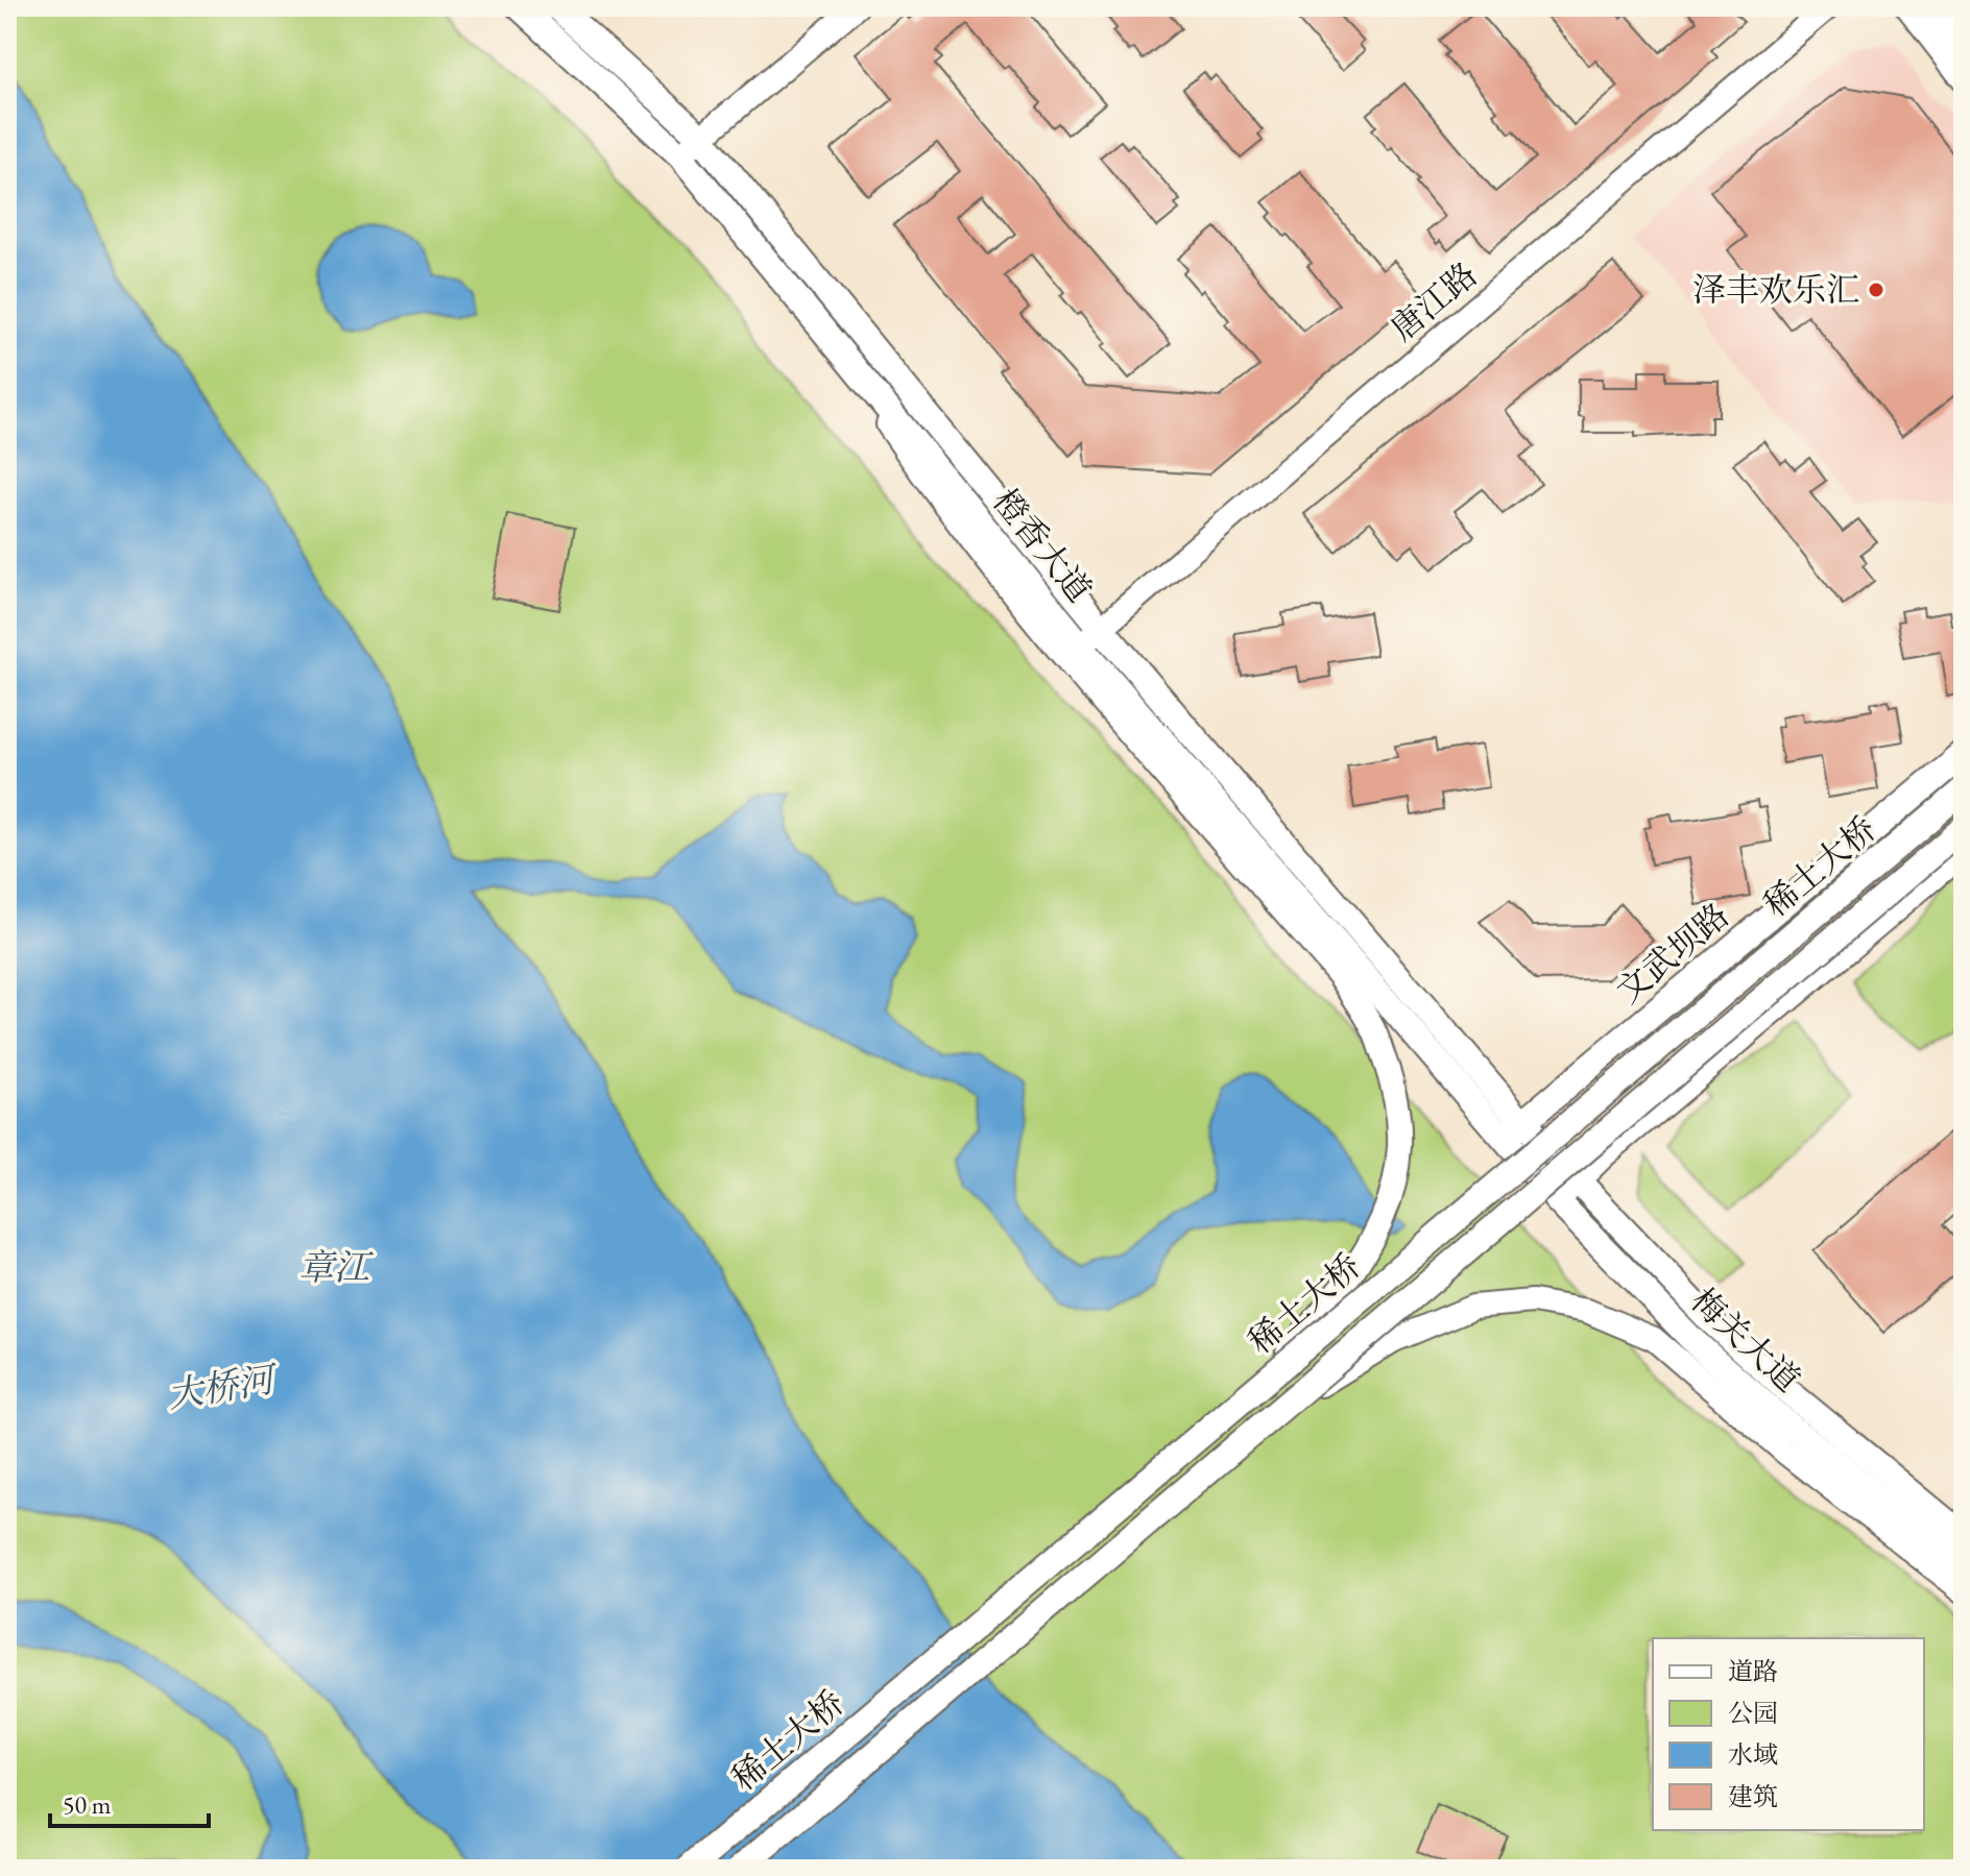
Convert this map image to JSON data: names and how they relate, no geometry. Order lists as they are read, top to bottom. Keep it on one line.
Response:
{"streets":{"main road":["橙香大道","稀土大桥","文武坝路","梅关大道"],"street":["唐江路"]},"crossings":[["唐江路","橙香大道"],["橙香大道","文武坝路"],["橙香大道","梅关大道"],["文武坝路","梅关大道"]],"water":["章江","大桥河"],"places":["泽丰欢乐汇"],"legend":["道路","公园","水域","建筑"],"scale_bar":"50 m"}
